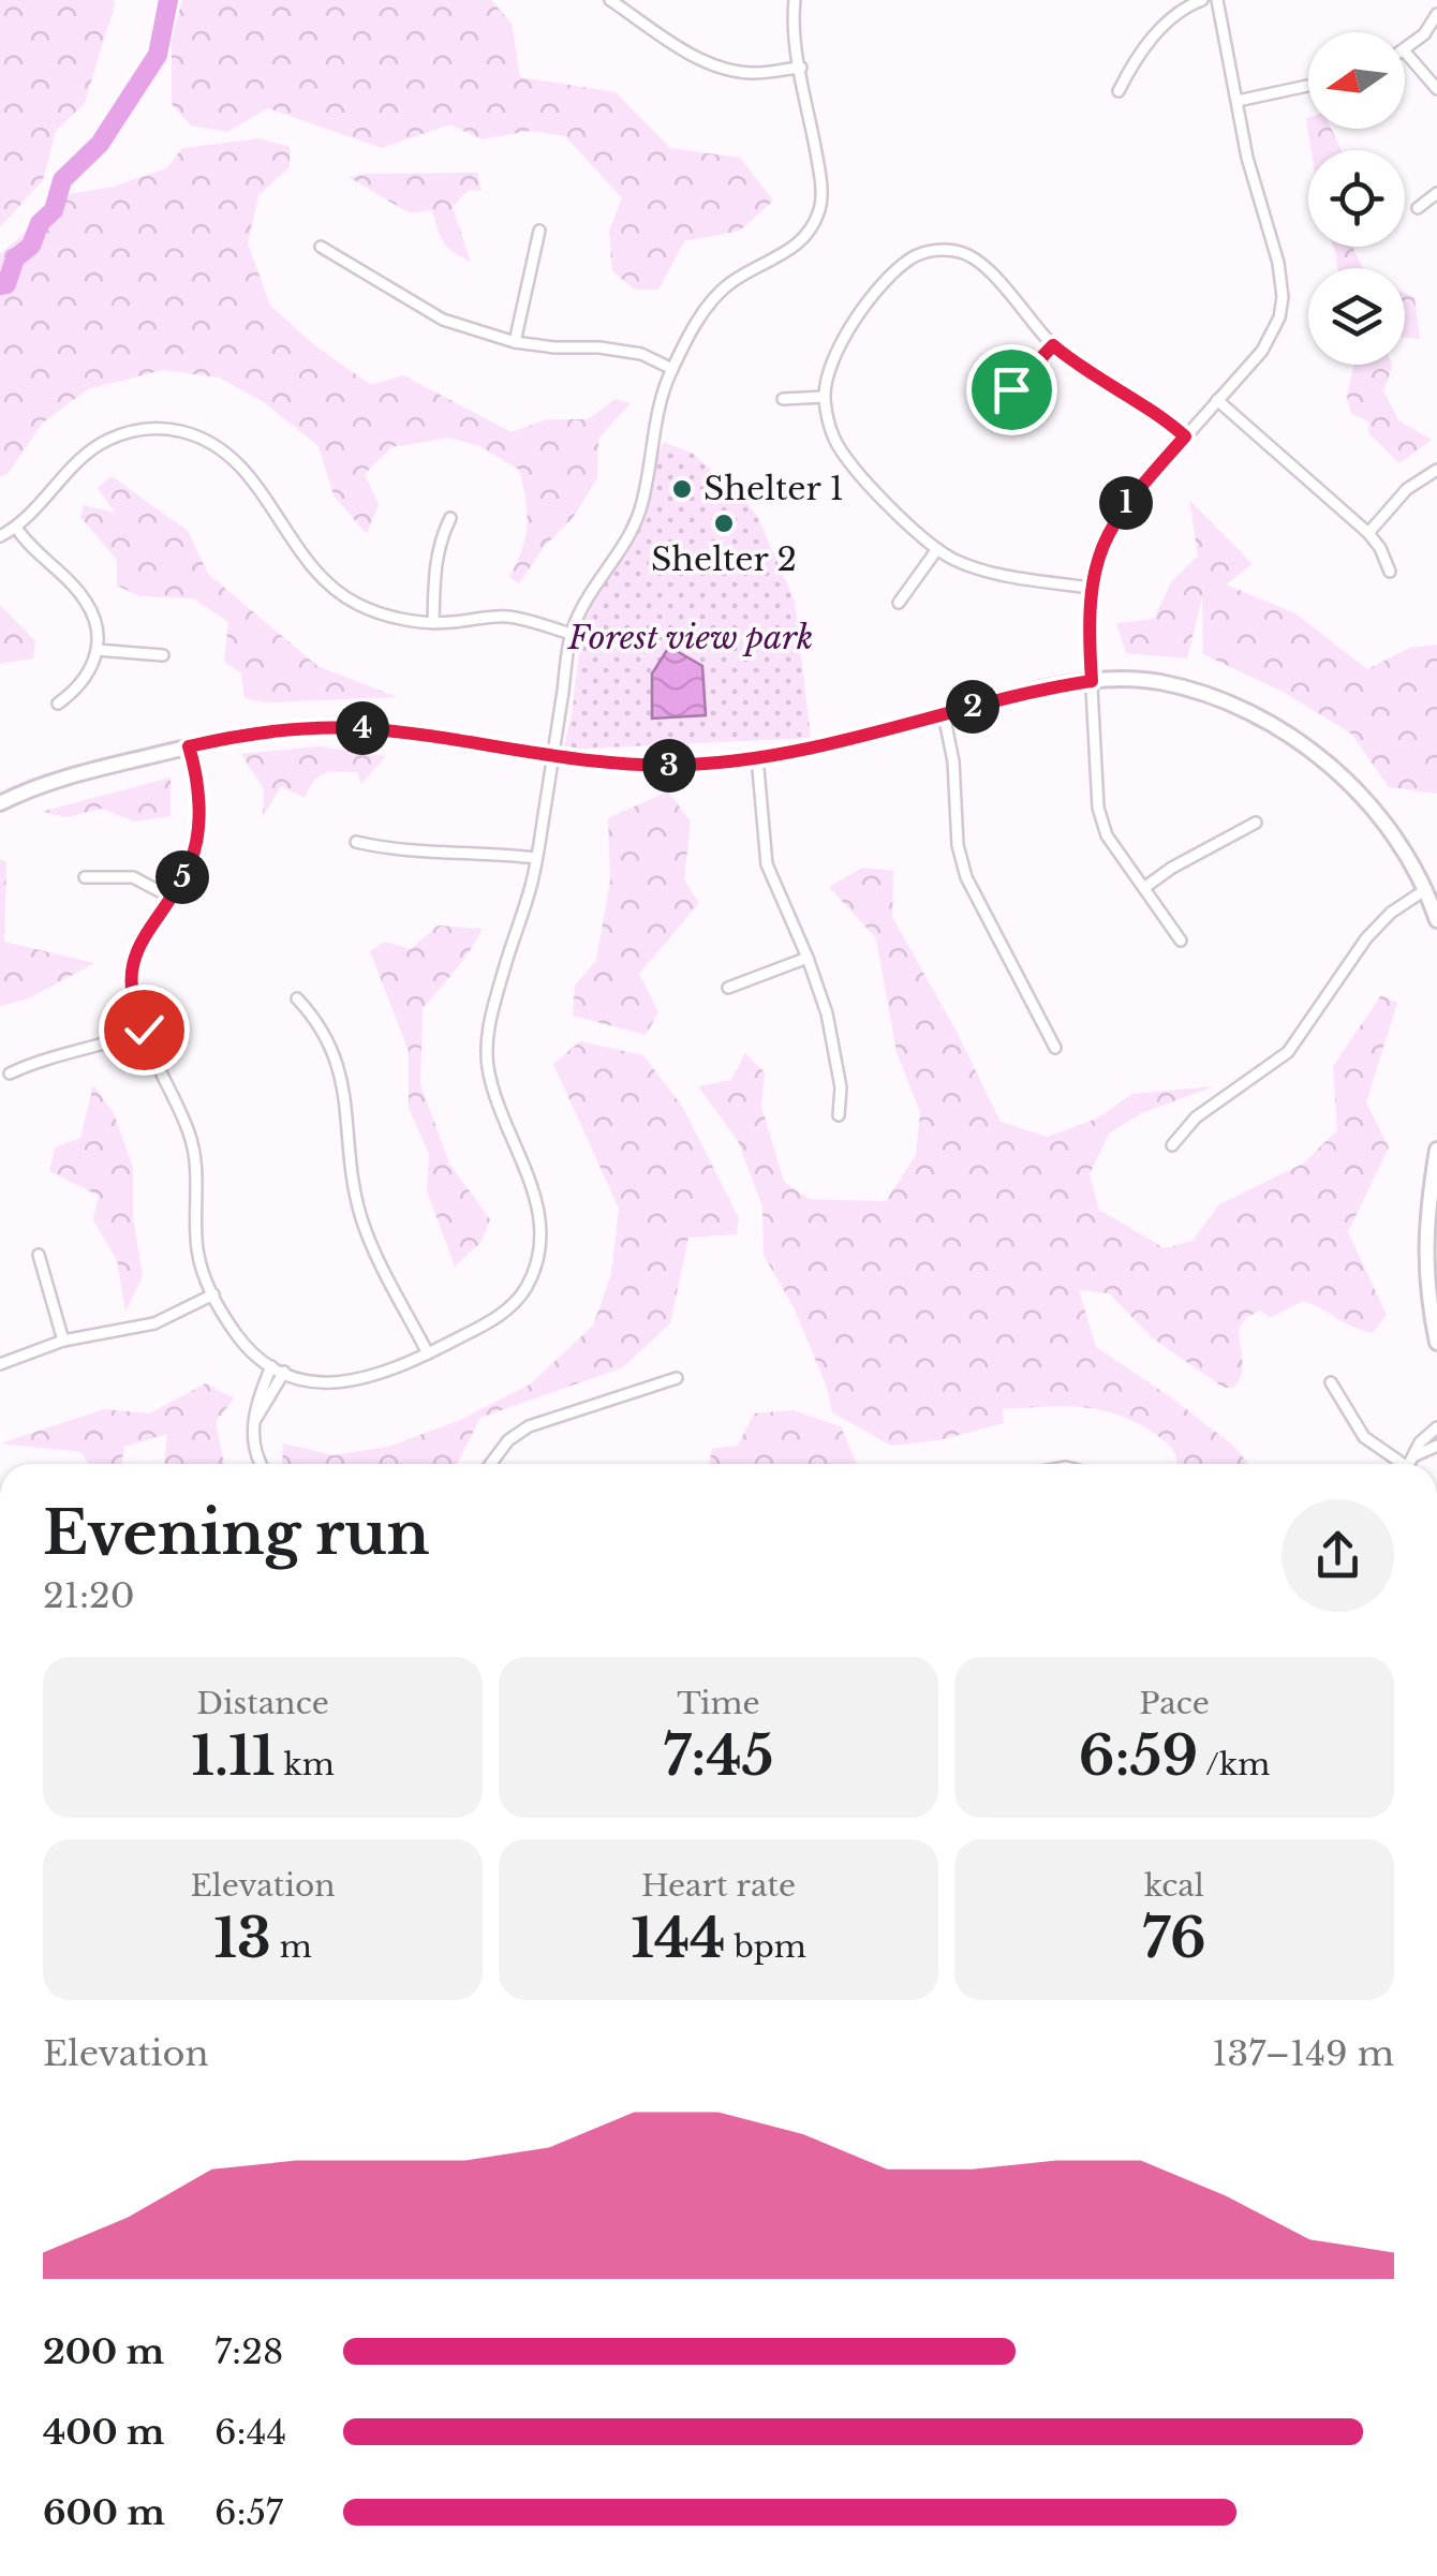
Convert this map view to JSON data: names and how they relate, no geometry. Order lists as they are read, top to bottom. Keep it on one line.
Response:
{"parks":["Forest view park"],"places":["Shelter 1","Shelter 2"],"north":"left","page":{"pins":["1","2","4","3","5"],"heading":["Evening run","21:20"],"stats":[["Distance","1.11 km"],["Time","7:45"],["Pace","6:59 /km"],["Elevation","13 m"],["Heart rate","144 bpm"],["kcal","76"]],"chart":["Elevation","137–149 m"],"list":[{"name":"200 m","note":"7:28"},{"name":"400 m","note":"6:44"},{"name":"600 m","note":"6:57"}]}}
